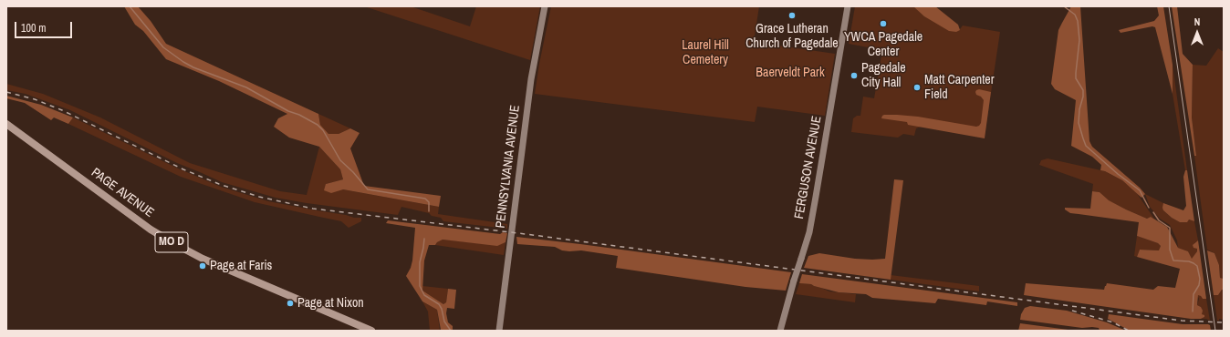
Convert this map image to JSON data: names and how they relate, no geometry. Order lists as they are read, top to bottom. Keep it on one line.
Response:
{"streets":{"main road":["PAGE AVENUE","MO D"],"street":["PENNSYLVANIA AVENUE","FERGUSON AVENUE"]},"parks":["Laurel Hill Cemetery","Baerveldt Park"],"places":["Grace Lutheran Church of Pagedale","YWCA Pagedale Center","Pagedale City Hall","Matt Carpenter Field","Page at Faris","Page at Nixon"],"scale_bar":"100 m","north":"top"}
